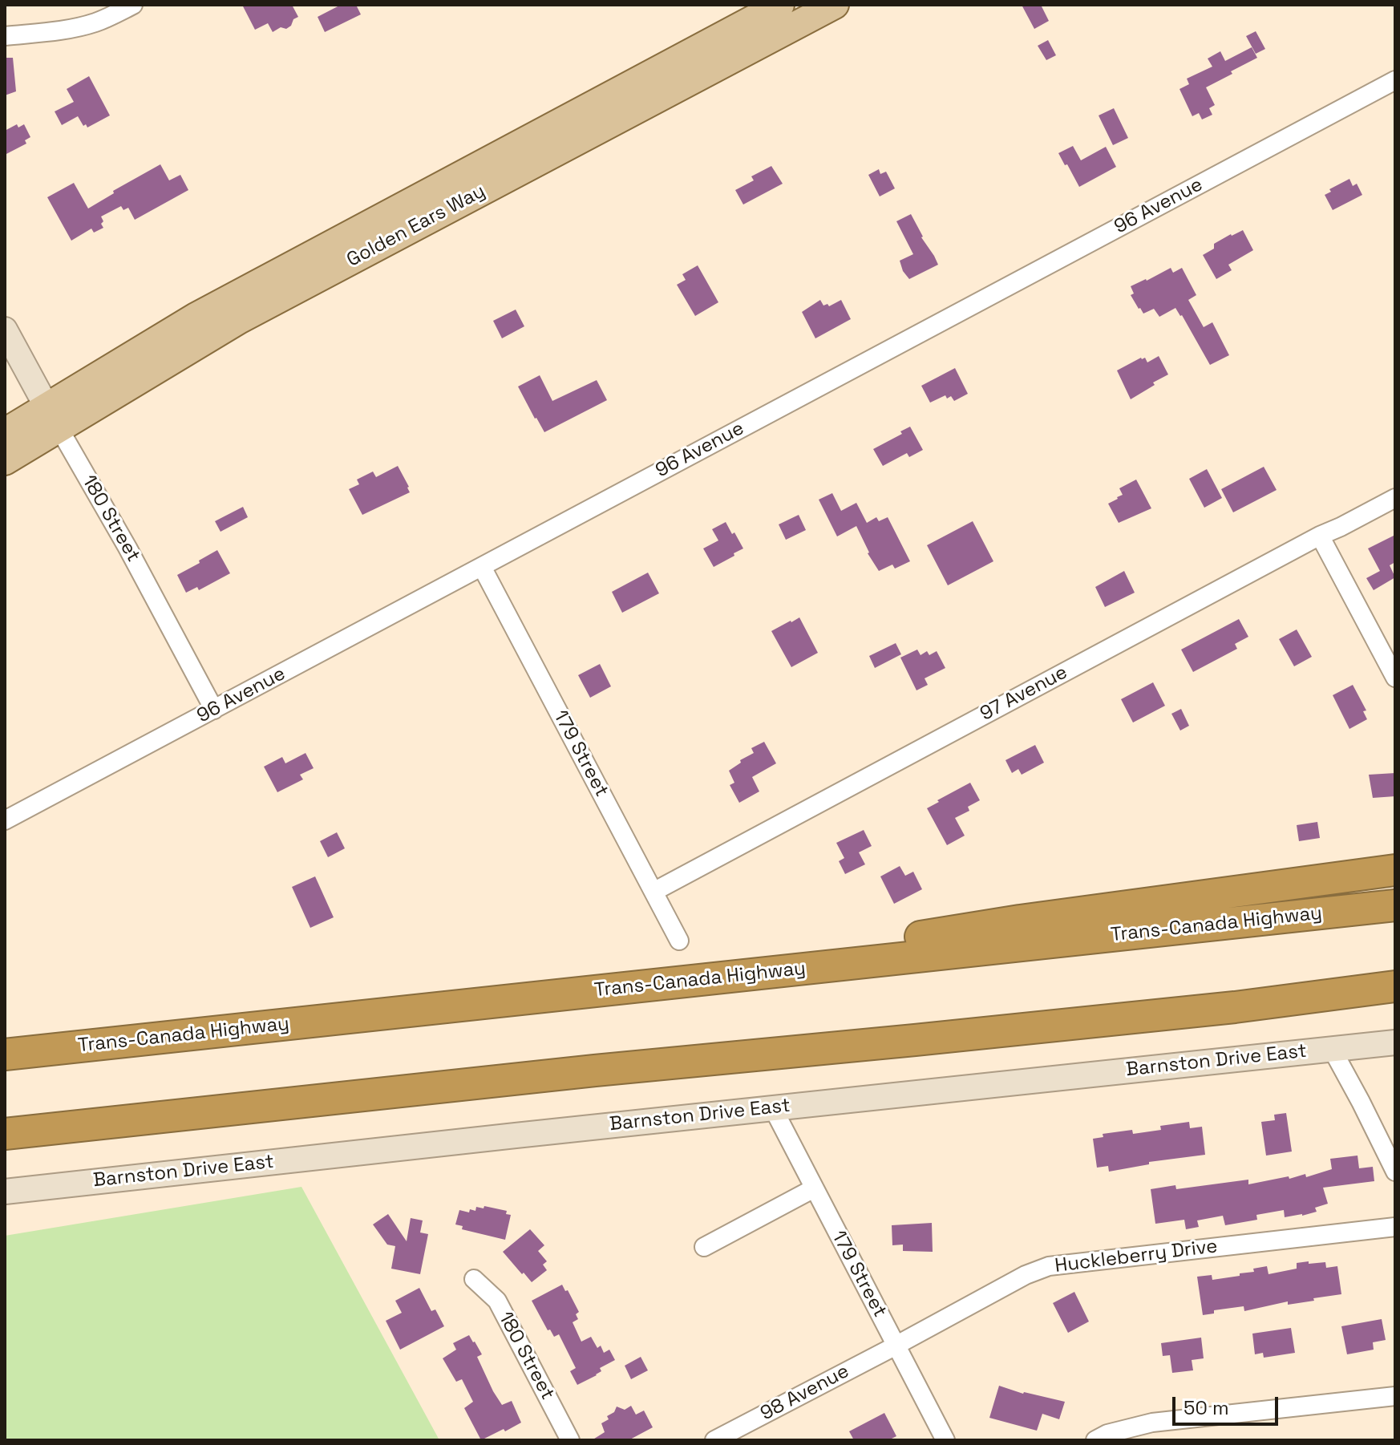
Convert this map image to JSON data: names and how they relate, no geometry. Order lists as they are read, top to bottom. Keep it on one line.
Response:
{"streets":{"highway":["Trans-Canada Highway"],"main road":["Golden Ears Way"],"street":["96 Avenue","180 Street","97 Avenue","179 Street","Barnston Drive East","Huckleberry Drive","98 Avenue"]},"crossings":[["96 Avenue","180 Street"],["96 Avenue","179 Street"],["Golden Ears Way","180 Street"],["97 Avenue","179 Street"],["179 Street","Barnston Drive East"],["179 Street","Huckleberry Drive"],["179 Street","98 Avenue"],["Huckleberry Drive","98 Avenue"]],"scale_bar":"50 m"}
